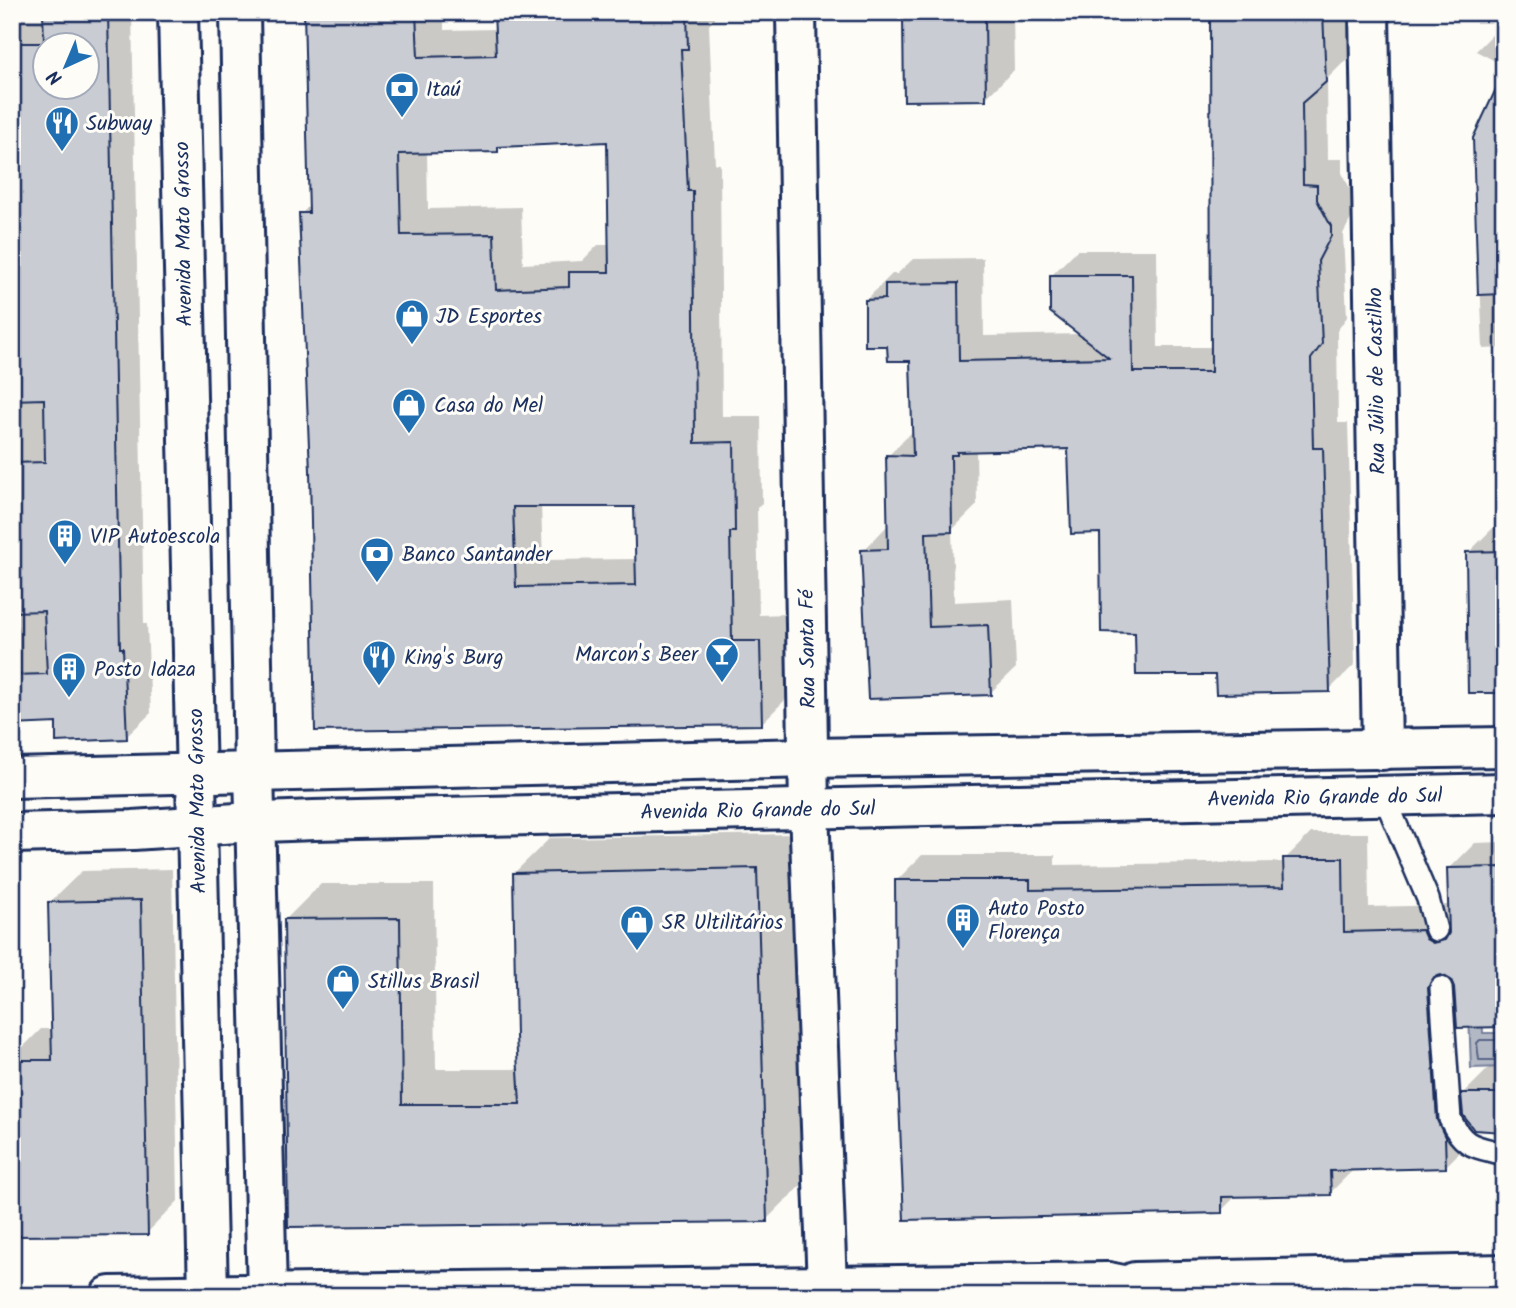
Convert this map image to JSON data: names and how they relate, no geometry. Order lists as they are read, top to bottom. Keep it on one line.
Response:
{"streets":{"main road":["Avenida Mato Grosso","Rua Júlio de Castilho","Rua Santa Fé","Avenida Rio Grande do Sul"]},"crossings":[["Avenida Mato Grosso","Avenida Rio Grande do Sul"],["Rua Santa Fé","Avenida Rio Grande do Sul"]],"places":{"bank":["Itaú","Banco Santander"],"restaurant":["Subway","King's Burg"],"shop":["JD Esportes","Casa do Mel","SR Ultilitários","Stillus Brasil"],"building":["VIP Autoescola","Posto Idaza","Auto Posto Florença"],"bar":["Marcon's Beer"]},"north":"bottom left"}
